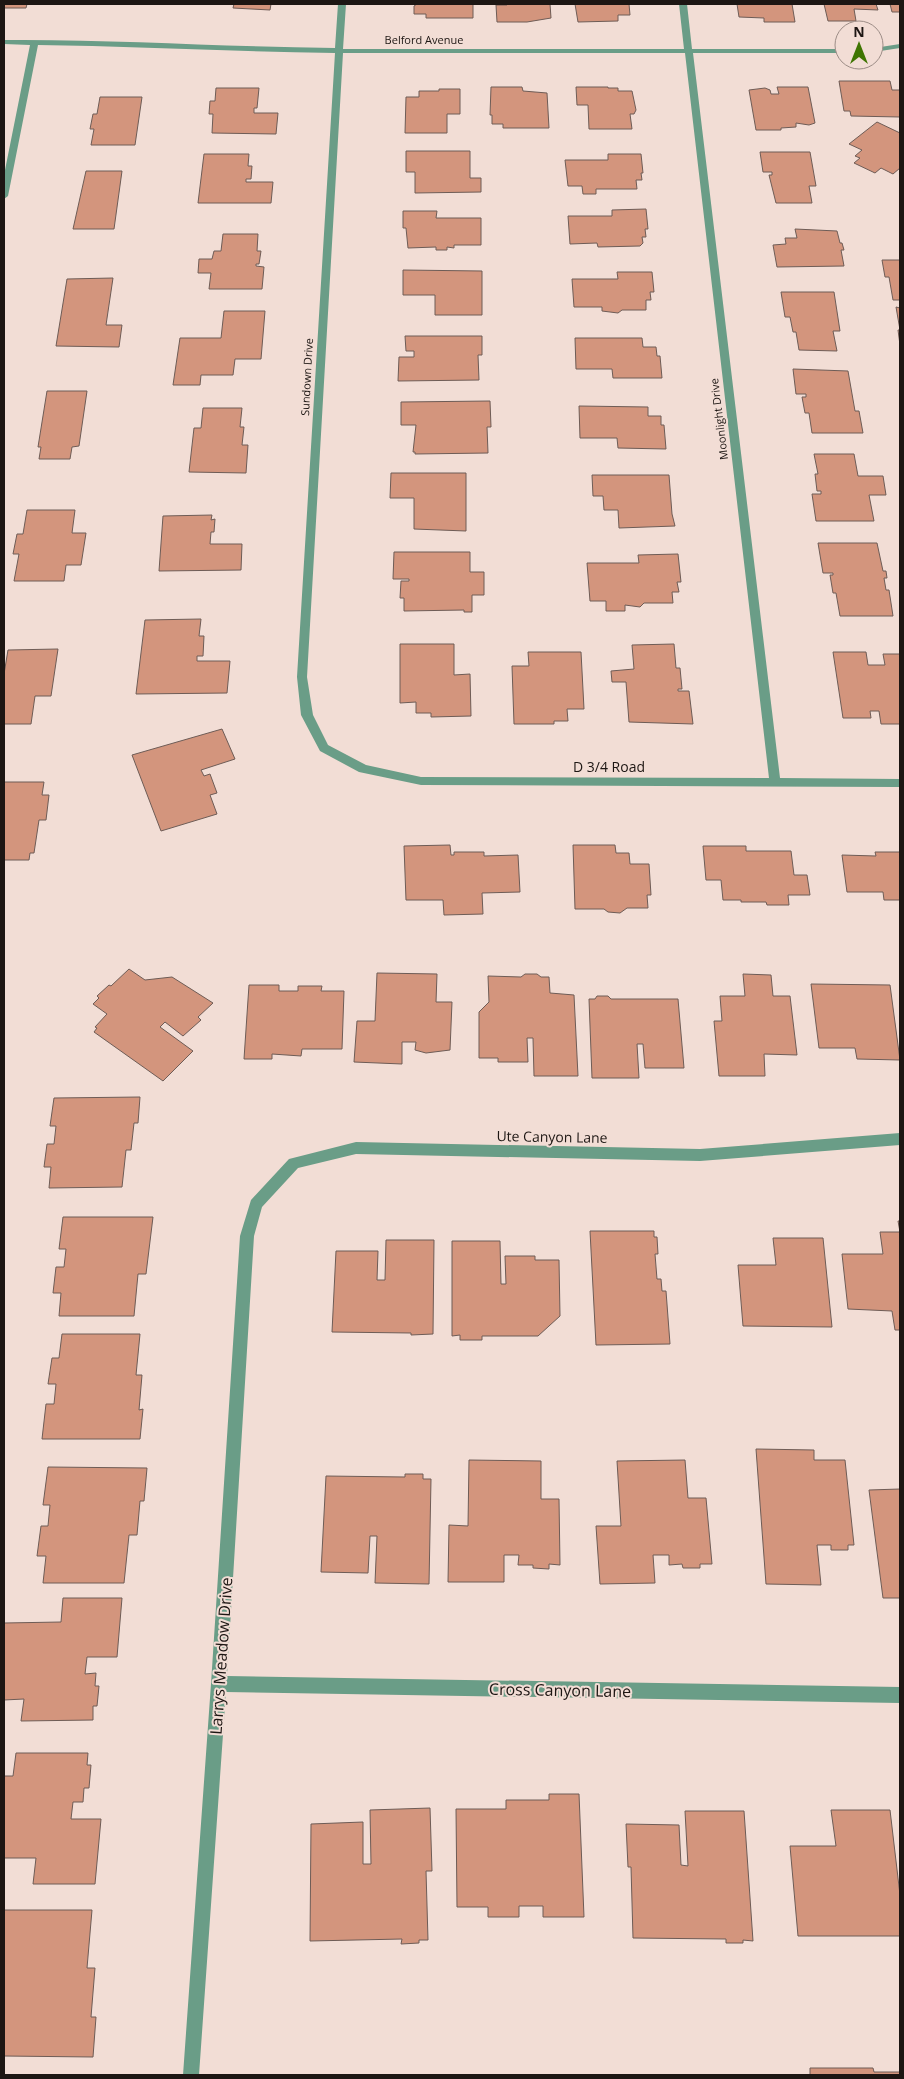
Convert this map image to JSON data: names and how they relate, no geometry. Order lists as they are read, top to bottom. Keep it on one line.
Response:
{"streets":{"street":["Belford Avenue","Sundown Drive","Moonlight Drive","D 3/4 Road","Ute Canyon Lane","Larrys Meadow Drive","Cross Canyon Lane"]},"crossings":[["Belford Avenue","Sundown Drive"],["Belford Avenue","Moonlight Drive"],["Sundown Drive","D 3/4 Road"],["Moonlight Drive","D 3/4 Road"],["Ute Canyon Lane","Larrys Meadow Drive"],["Larrys Meadow Drive","Cross Canyon Lane"]],"north":"top"}
